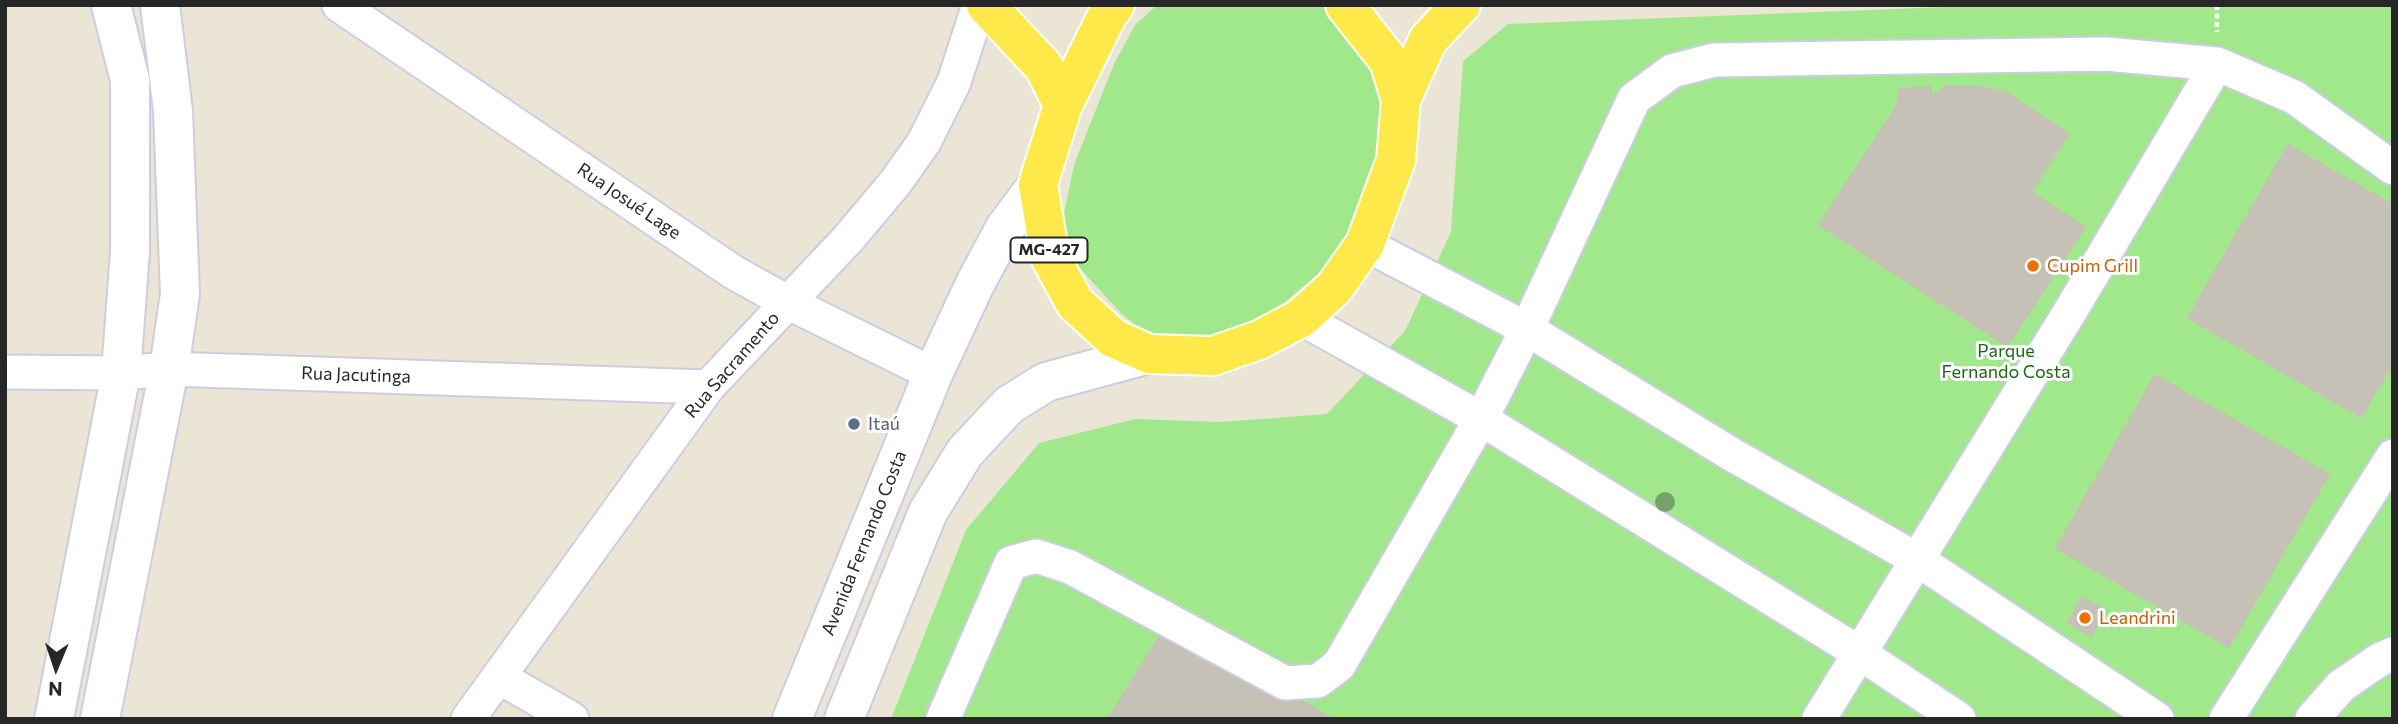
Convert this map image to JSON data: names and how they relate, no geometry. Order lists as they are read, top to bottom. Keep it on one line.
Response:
{"streets":{"main road":["MG-427","Avenida Fernando Costa"],"street":["Rua Josué Lage","Rua Sacramento","Rua Jacutinga"]},"crossings":[["Rua Josué Lage","Rua Sacramento"],["Rua Josué Lage","Avenida Fernando Costa"],["MG-427","Avenida Fernando Costa"],["Rua Sacramento","Rua Jacutinga"]],"parks":["Parque Fernando Costa"],"places":["Cupim Grill","Itaú","Leandrini"],"north":"bottom"}
